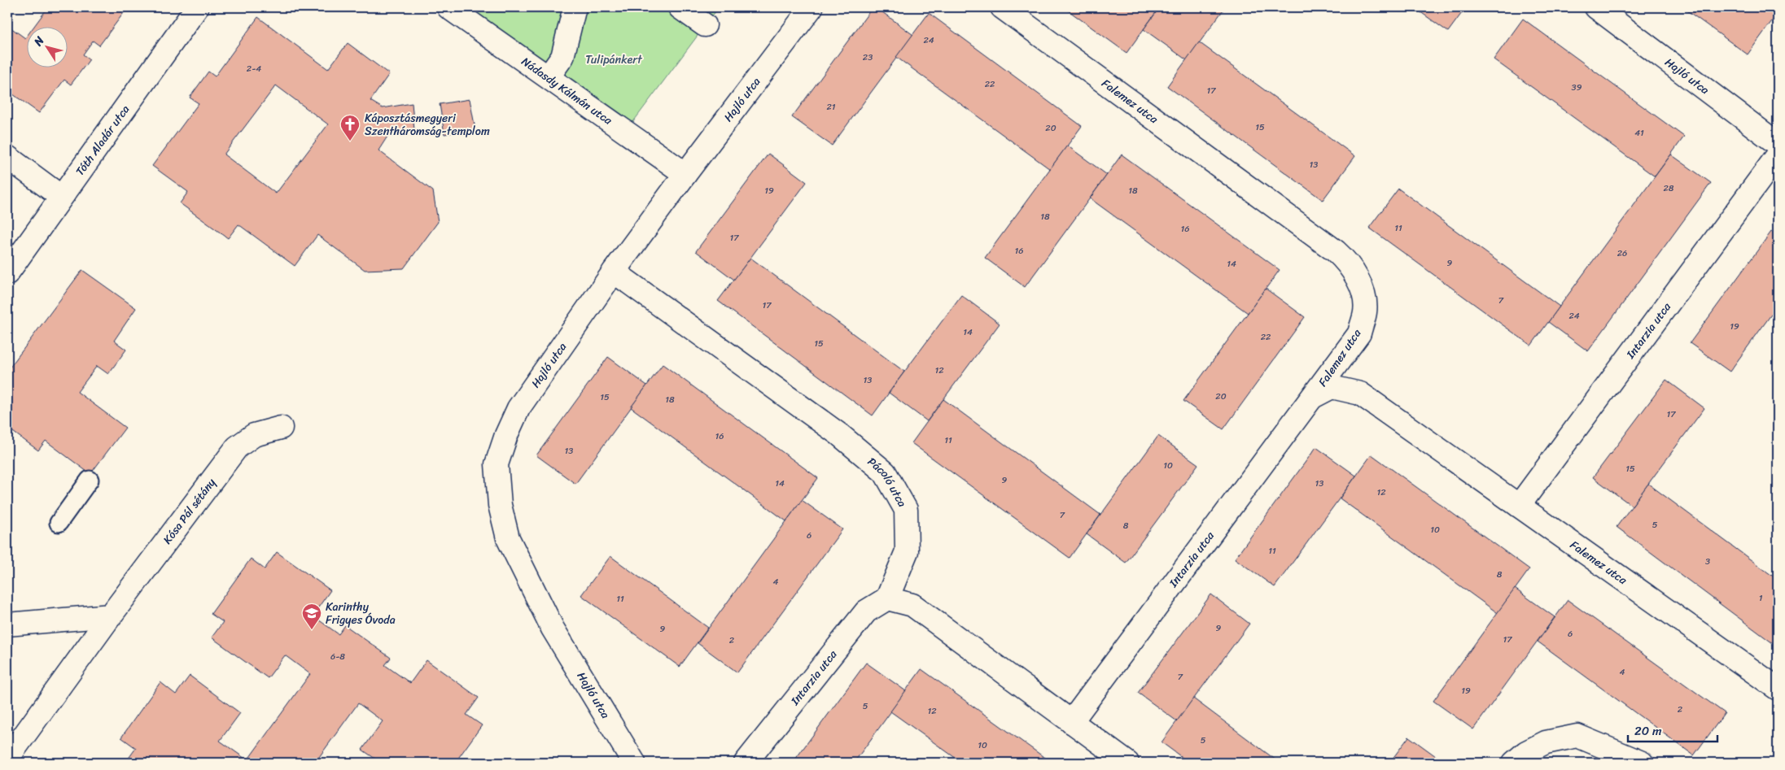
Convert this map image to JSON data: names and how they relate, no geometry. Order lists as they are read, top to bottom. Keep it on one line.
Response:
{"streets":{"street":["Hajló utca","Nádasdy Kálmán utca","Falemez utca","Tóth Aladár utca","Intarzia utca","Pácoló utca","Kósa Pál sétány"]},"crossings":[["Hajló utca","Nádasdy Kálmán utca"],["Hajló utca","Pácoló utca"],["Falemez utca","Intarzia utca"],["Intarzia utca","Pácoló utca"]],"parks":["Tulipánkert"],"places":{"church":["Káposztásmegyeri Szentháromság-templom"],"school or university":["Karinthy Frigyes Óvoda"]},"house_numbers":["24","23","2-4","22","39","17","21","15","20","41","13","28","19","18","18","11","16","17","16","26","9","14","7","17","24","19","14","22","15","12","13","20","15","18","17","16","11","13","10","15","9","14","13","12","7","5","8","10","6","11","3","8","4","1","11","9","9","6","17","2","6-8","4","7","19","5","2","12","5","10"],"scale_bar":"20 m","north":"top left"}
